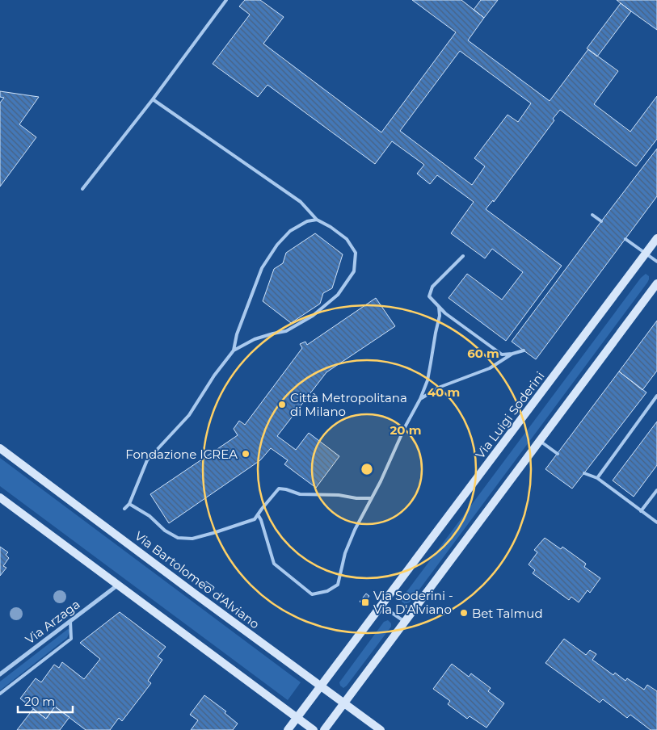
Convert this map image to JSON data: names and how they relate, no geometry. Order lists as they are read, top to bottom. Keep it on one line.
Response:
{"streets":{"street":["Via Luigi Soderini","Via Bartolomeo d'Alviano","Via Arzaga"]},"crossings":[["Via Luigi Soderini","Via Bartolomeo d'Alviano"]],"places":{"other":["Città Metropolitana di Milano","Fondazione ICREA","Bet Talmud"],"transit":["Via Soderini - Via D'Alviano"]},"scale_bar":"20 m","rings":["60 m","40 m","20 m"]}
